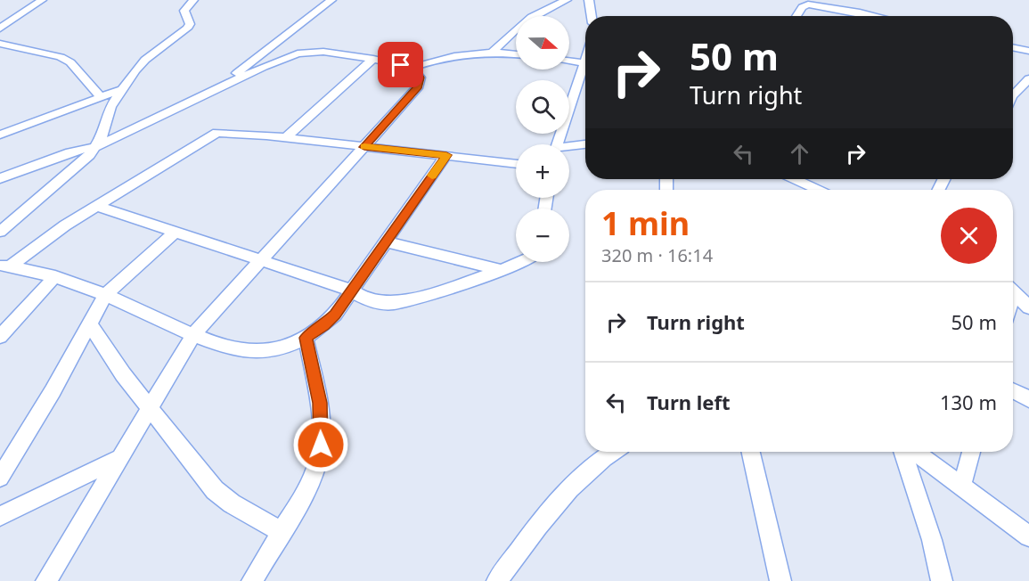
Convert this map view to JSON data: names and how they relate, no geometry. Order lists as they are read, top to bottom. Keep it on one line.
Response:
{"north":"right","page":{"map_buttons":["+","−"],"turn":["50 m","Turn right"],"heading":["1 min","320 m · 16:14"],"list":[{"name":"Turn right","value":"50 m"},{"name":"Turn left","value":"130 m"}]}}
